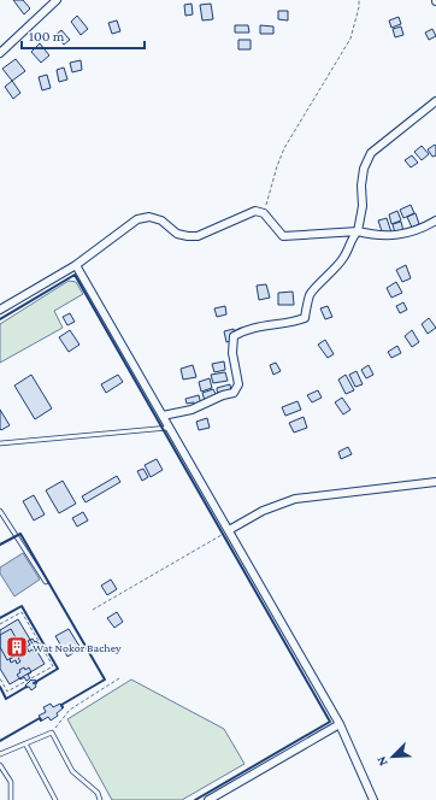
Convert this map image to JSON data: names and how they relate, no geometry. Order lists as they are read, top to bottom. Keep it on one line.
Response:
{"places":{"building":["Wat Nokor Bachey"]},"scale_bar":"100 m","north":"bottom left"}
